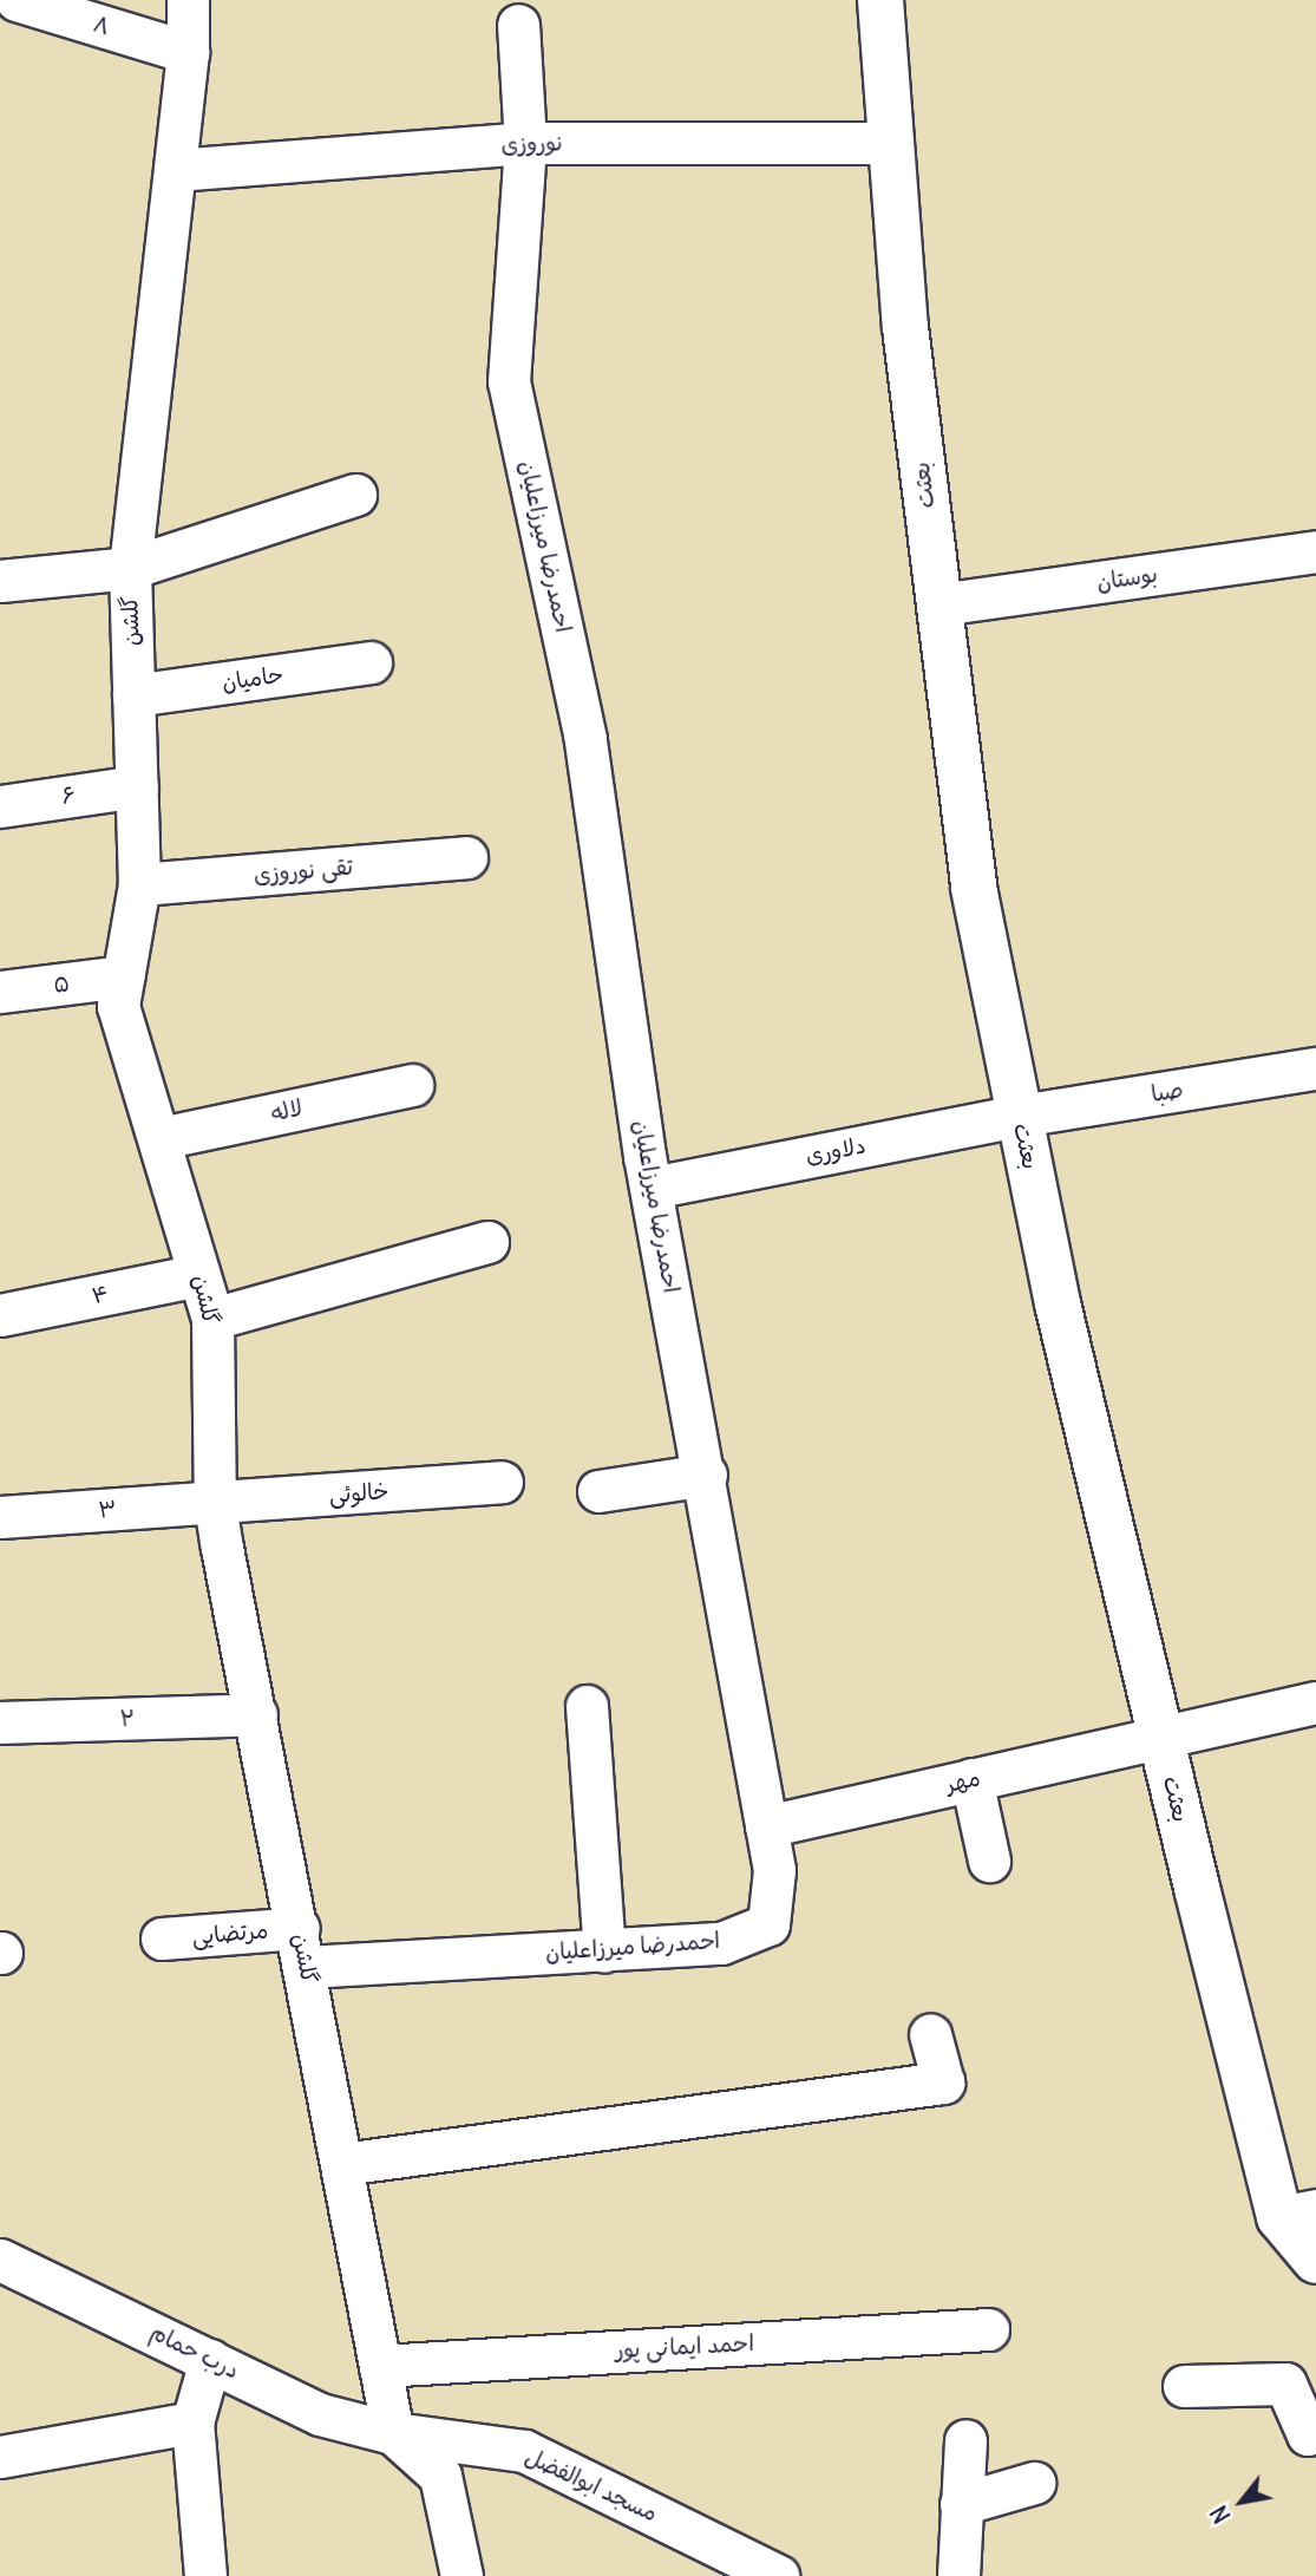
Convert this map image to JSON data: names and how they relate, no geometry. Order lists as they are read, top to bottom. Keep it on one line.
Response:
{"streets":{"main road":["بعثت"],"street":["۸","نوروزی","احمدرضا میرزاعلیان","بوستان","گلشن","حامیان","۶","تقی نوروزی","۵","صبا","لاله","دلاوری","۴","خالوئی","۳","۲","مهر","مرتضایی","احمد ایمانی پور","درب حمام","مسجد ابوالفضل"]},"crossings":[["۸","گلشن"],["نوروزی","بعثت"],["نوروزی","احمدرضا میرزاعلیان"],["نوروزی","گلشن"],["بعثت","بوستان"],["بعثت","صبا"],["بعثت","دلاوری"],["بعثت","مهر"],["احمدرضا میرزاعلیان","گلشن"],["احمدرضا میرزاعلیان","دلاوری"],["احمدرضا میرزاعلیان","مهر"],["احمدرضا میرزاعلیان","مرتضایی"],["گلشن","حامیان"],["گلشن","۶"],["گلشن","تقی نوروزی"],["گلشن","۵"],["گلشن","لاله"],["گلشن","۴"],["گلشن","خالوئی"],["گلشن","۳"],["گلشن","۲"],["گلشن","مرتضایی"],["گلشن","احمد ایمانی پور"],["گلشن","درب حمام"],["گلشن","مسجد ابوالفضل"],["صبا","دلاوری"],["خالوئی","۳"],["درب حمام","مسجد ابوالفضل"]],"north":"bottom left"}
